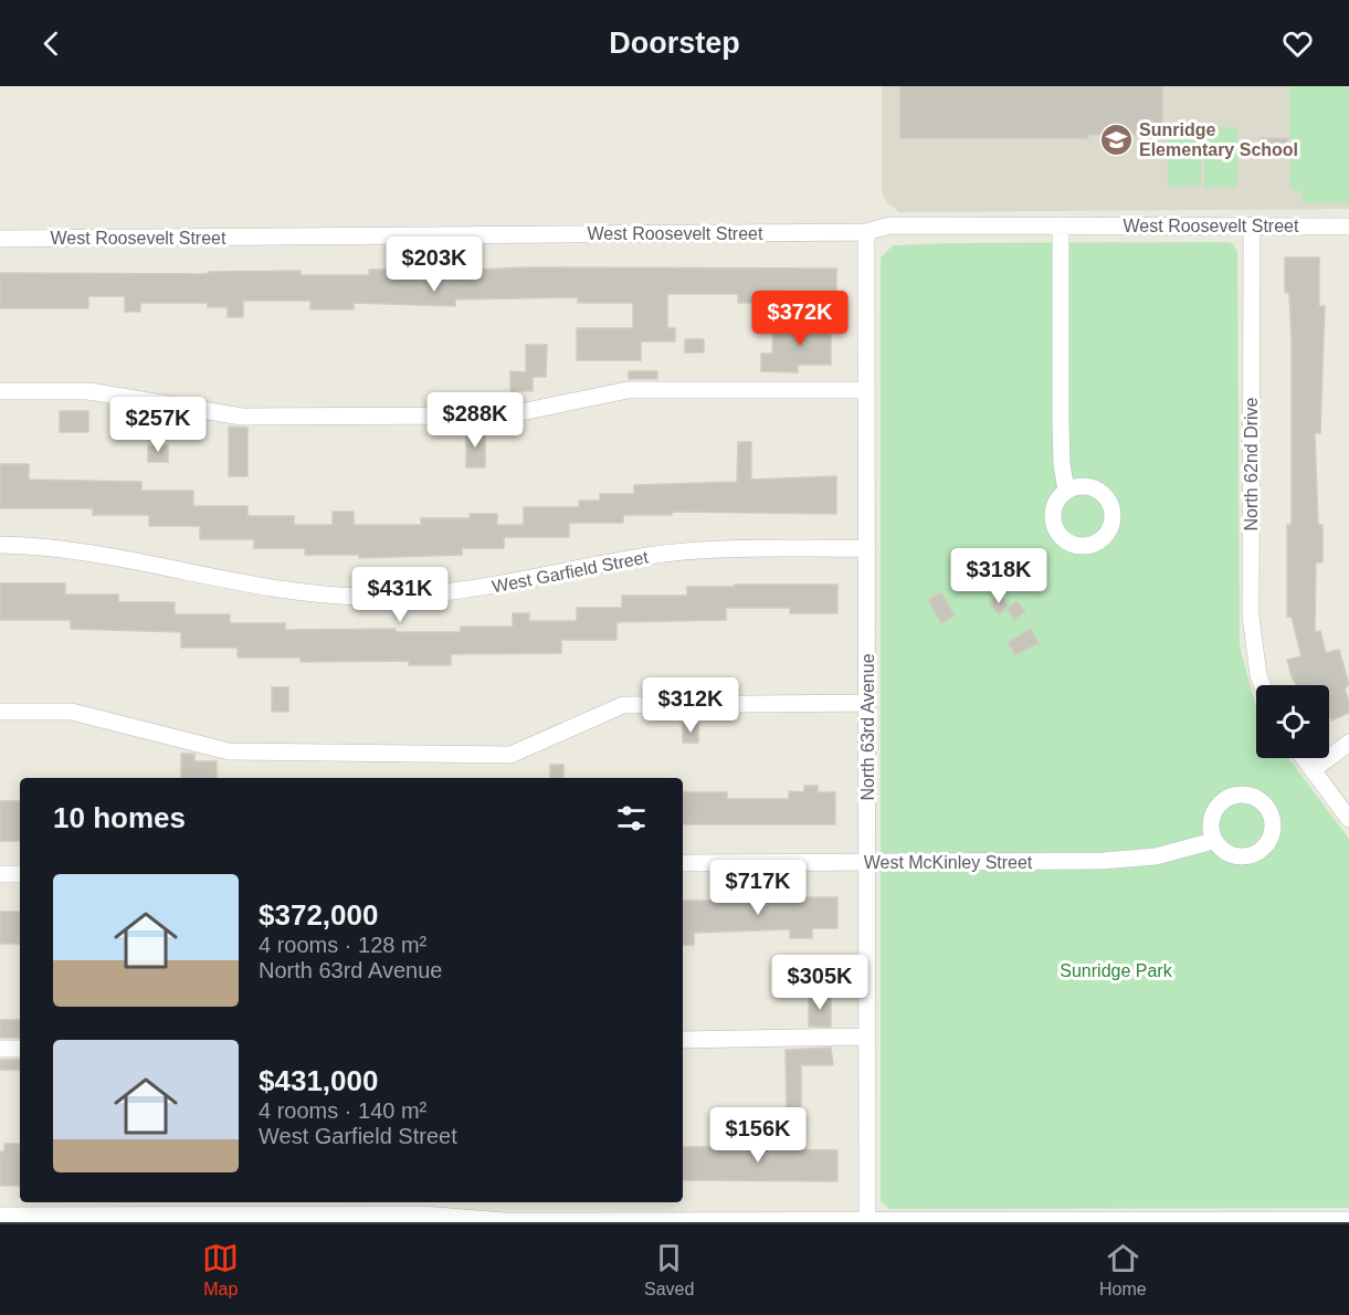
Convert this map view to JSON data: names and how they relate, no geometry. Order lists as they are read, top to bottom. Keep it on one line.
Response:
{"streets":{"street":["West Roosevelt Street","North 62nd Drive","West Garfield Street","North 63rd Avenue","West McKinley Street"]},"crossings":[["West Roosevelt Street","North 62nd Drive"],["West Roosevelt Street","North 63rd Avenue"],["West Garfield Street","North 63rd Avenue"],["North 63rd Avenue","West McKinley Street"]],"parks":["Sunridge Park"],"places":{"school or university":["Sunridge Elementary School"]},"page":{"header":"Doorstep","price":["$203K","$372K","$288K","$257K","$318K","$431K","$312K","$717K","$305K","$156K"],"heading":"10 homes","list":[{"name":"$372,000","note":"4 rooms · 128 m² · North 63rd Avenue"},{"name":"$431,000","note":"4 rooms · 140 m² · West Garfield Street"}],"tabs":["Map","Saved","Home"]}}
